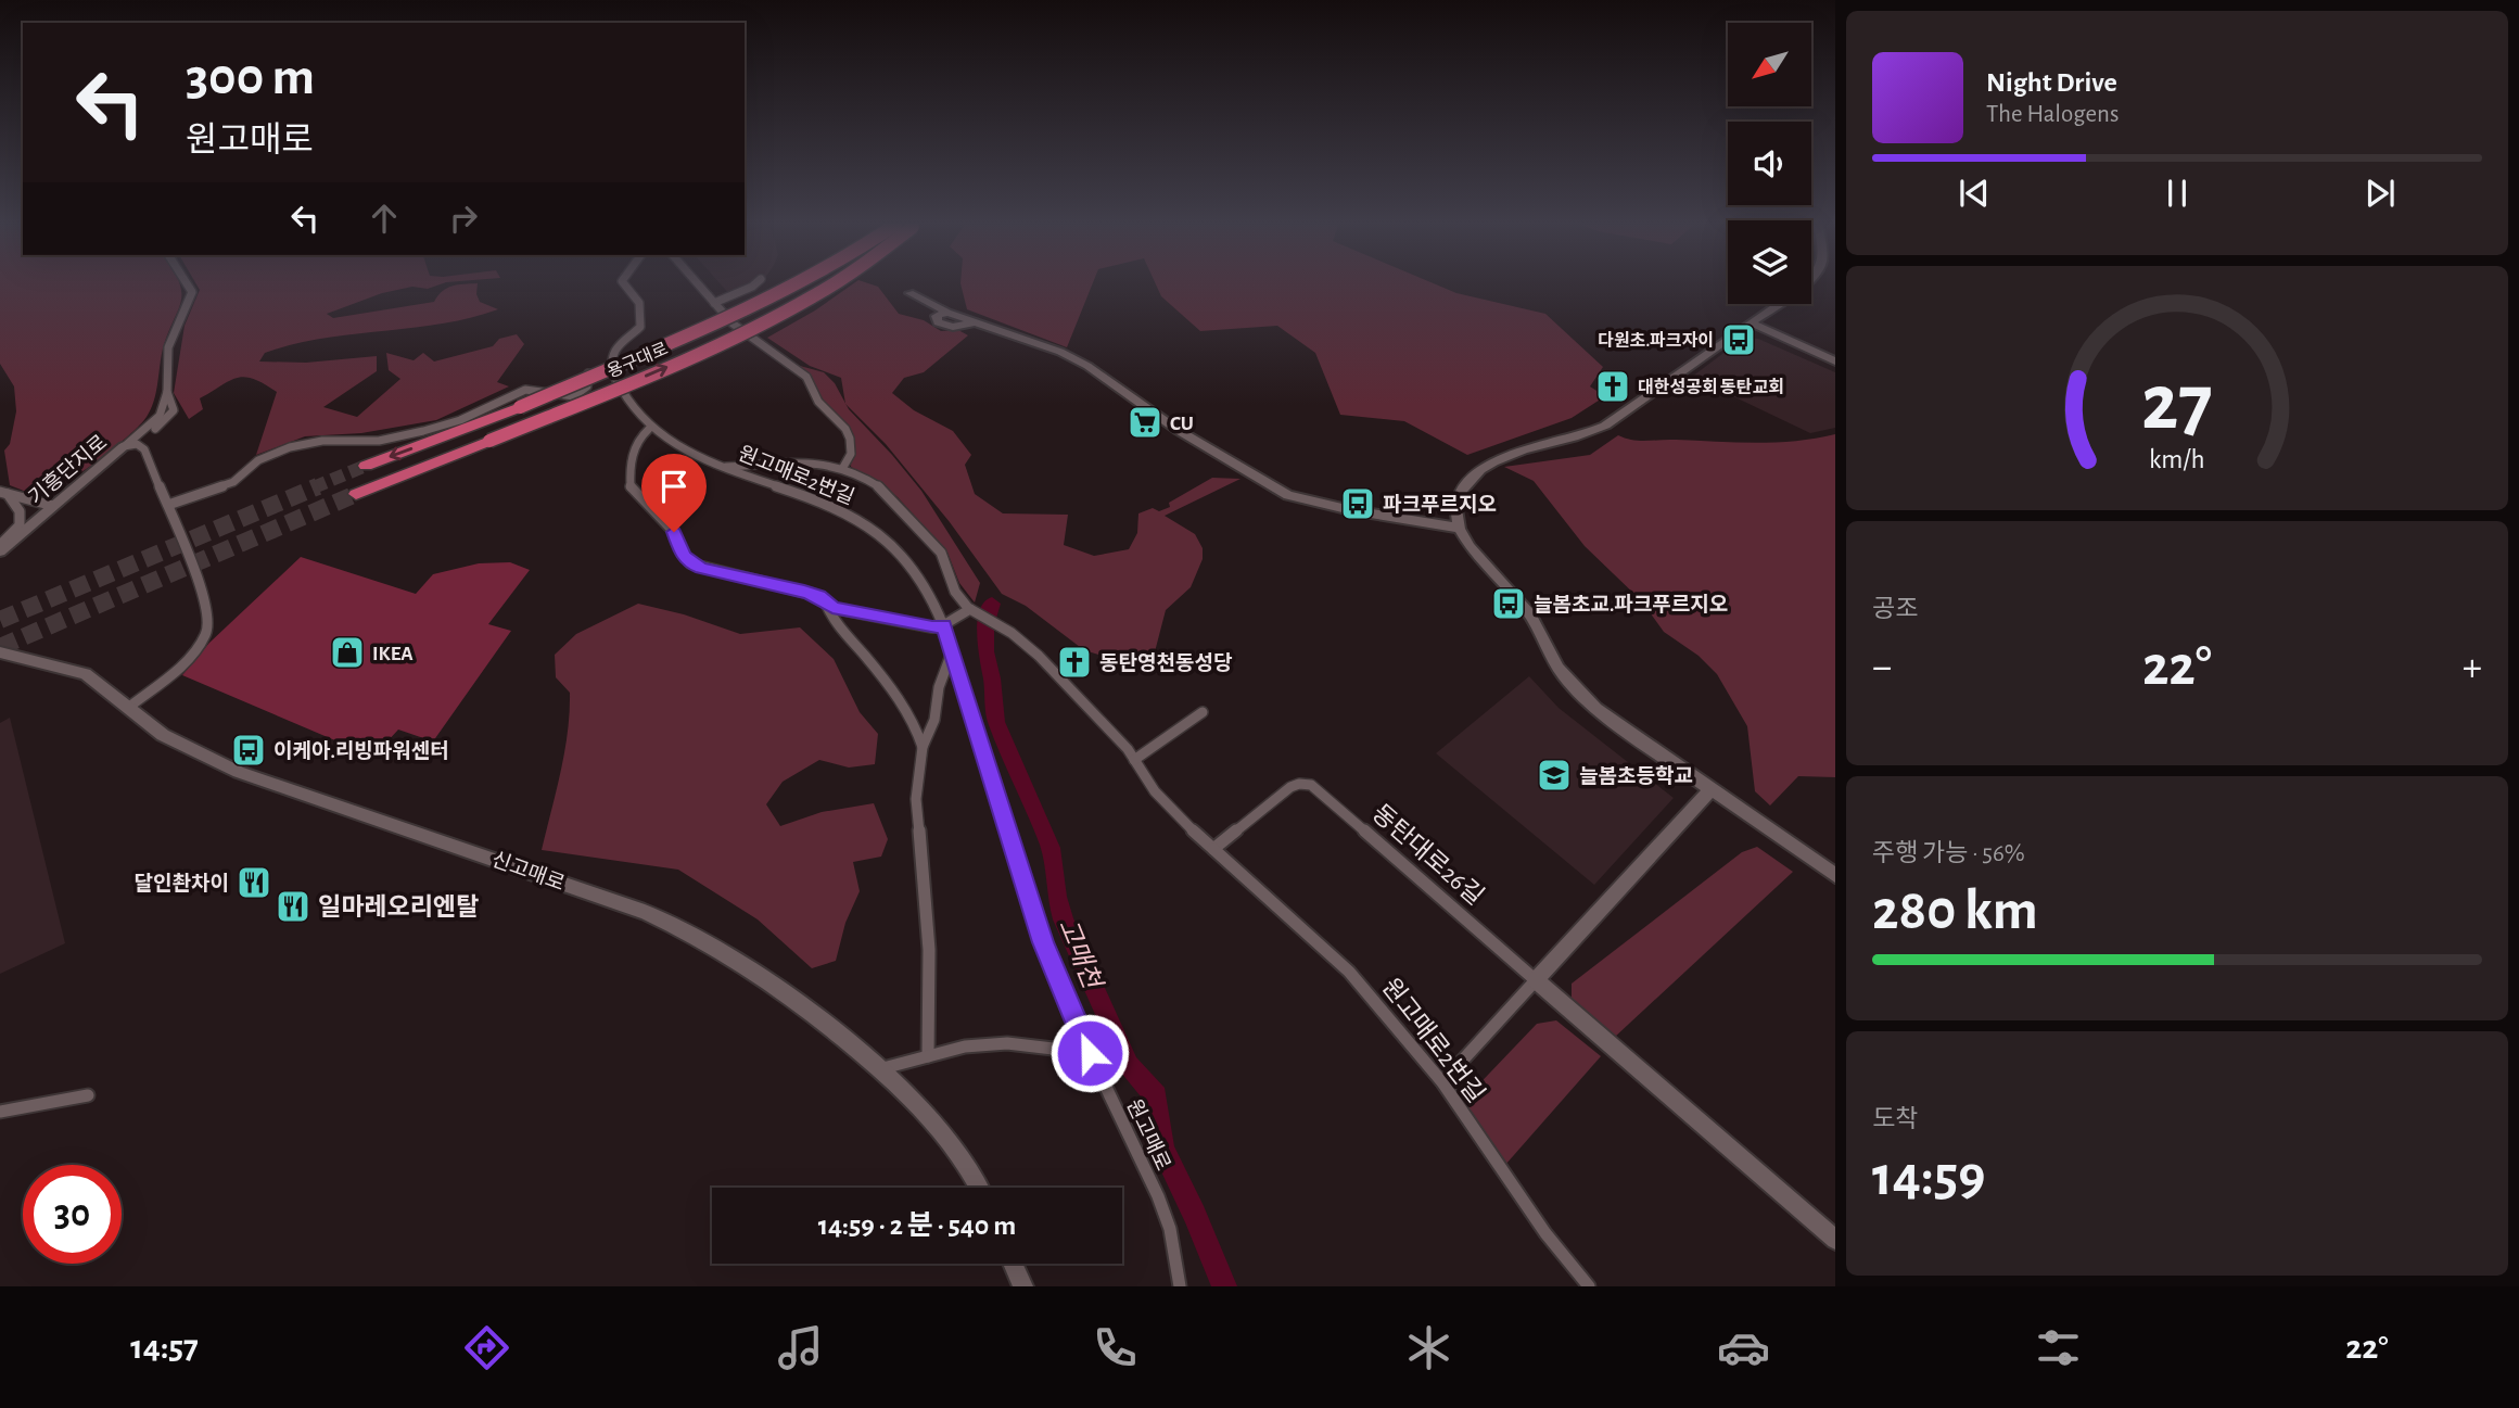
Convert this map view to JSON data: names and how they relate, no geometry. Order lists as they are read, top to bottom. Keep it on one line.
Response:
{"streets":{"highway":["용구대로"],"street":["기흥단지로","원고매로2번길","동탄대로26길","신고매로","원고매로"]},"crossings":[["원고매로2번길","동탄대로26길"],["원고매로2번길","원고매로"]],"water":["고매천"],"places":{"bus stop":["다원초.파크자이","파크푸르지오","늘봄초교.파크푸르지오","이케아.리빙파워센터"],"church":["대한성공회 동탄교회","동탄영천동성당"],"supermarket":["CU"],"shop":["IKEA"],"school or university":["늘봄초등학교"],"restaurant":["달인촨차이","일마레오리엔탈"]},"north":"bottom left","page":{"turn":["300 m","원고매로"],"song":["Night Drive","The Halogens"],"tile":["공조",["주행 가능 · 56%","280 km"],["도착","14:59"]],"heat":["−","22°","+"],"limit":"30","trip":"14:59 · 2 분 · 540 m","tabs":["14:57","22°"],"gauge":["27","km/h"]}}
